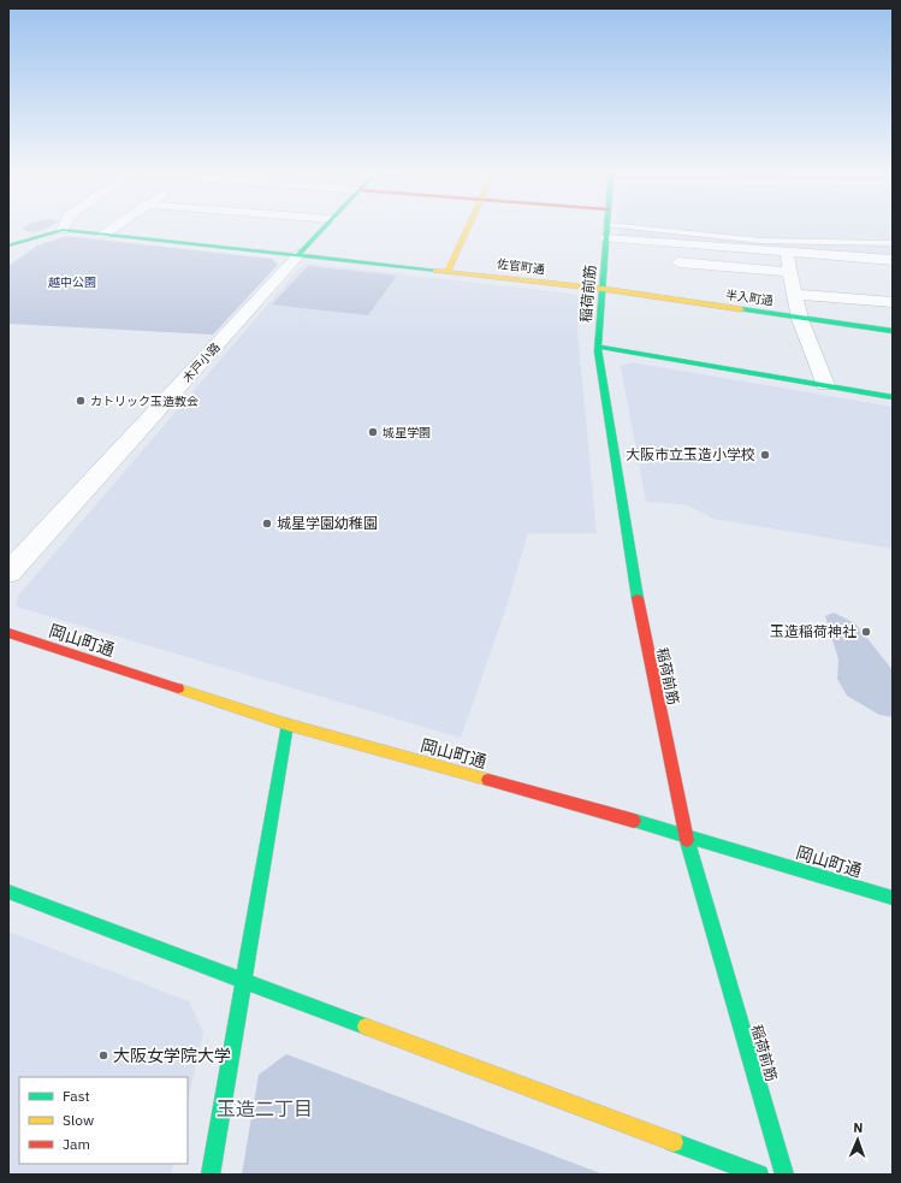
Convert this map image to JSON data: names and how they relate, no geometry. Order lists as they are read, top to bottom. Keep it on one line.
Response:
{"streets":{"street":["佐官町通","稲荷前筋","半入町通","木戸小路","岡山町通"]},"crossings":[["佐官町通","稲荷前筋"],["佐官町通","半入町通"],["佐官町通","木戸小路"],["稲荷前筋","半入町通"],["稲荷前筋","岡山町通"]],"districts":["玉造二丁目"],"parks":["越中公園"],"places":["カトリック玉造教会","城星学園","大阪市立玉造小学校","城星学園幼稚園","玉造稲荷神社","大阪女学院大学"],"legend":["Fast","Slow","Jam"],"north":"top"}
